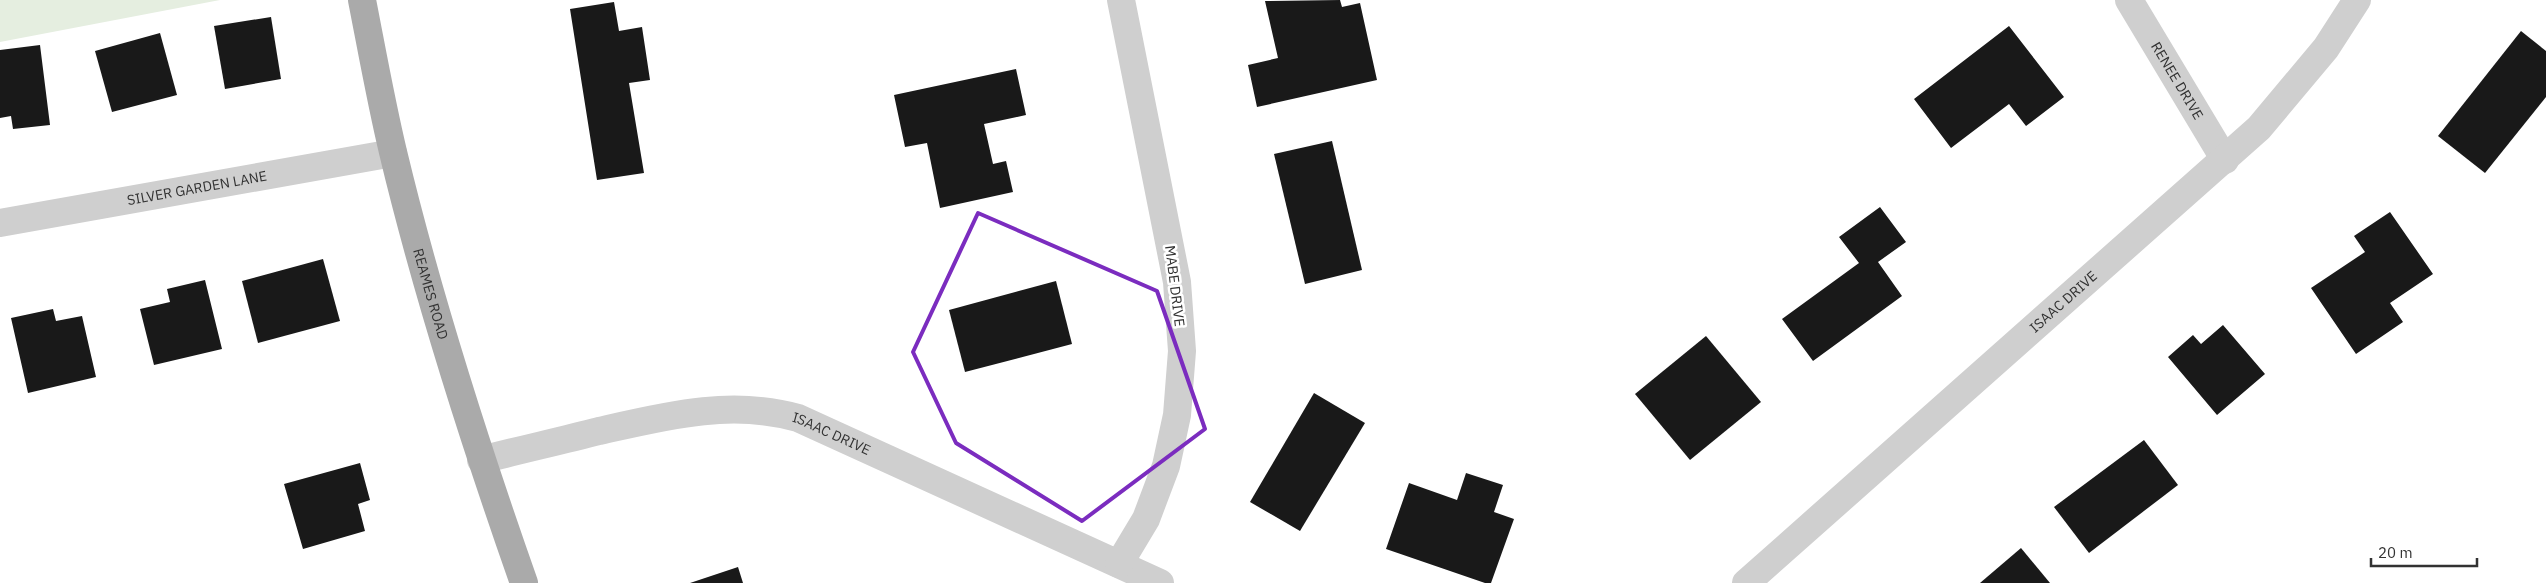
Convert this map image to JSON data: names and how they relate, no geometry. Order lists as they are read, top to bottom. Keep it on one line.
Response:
{"streets":{"main road":["REAMES ROAD"],"street":["RENEE DRIVE","SILVER GARDEN LANE","MABE DRIVE","ISAAC DRIVE"]},"crossings":[["RENEE DRIVE","ISAAC DRIVE"],["SILVER GARDEN LANE","REAMES ROAD"],["MABE DRIVE","ISAAC DRIVE"],["REAMES ROAD","ISAAC DRIVE"]],"scale_bar":"20 m"}
